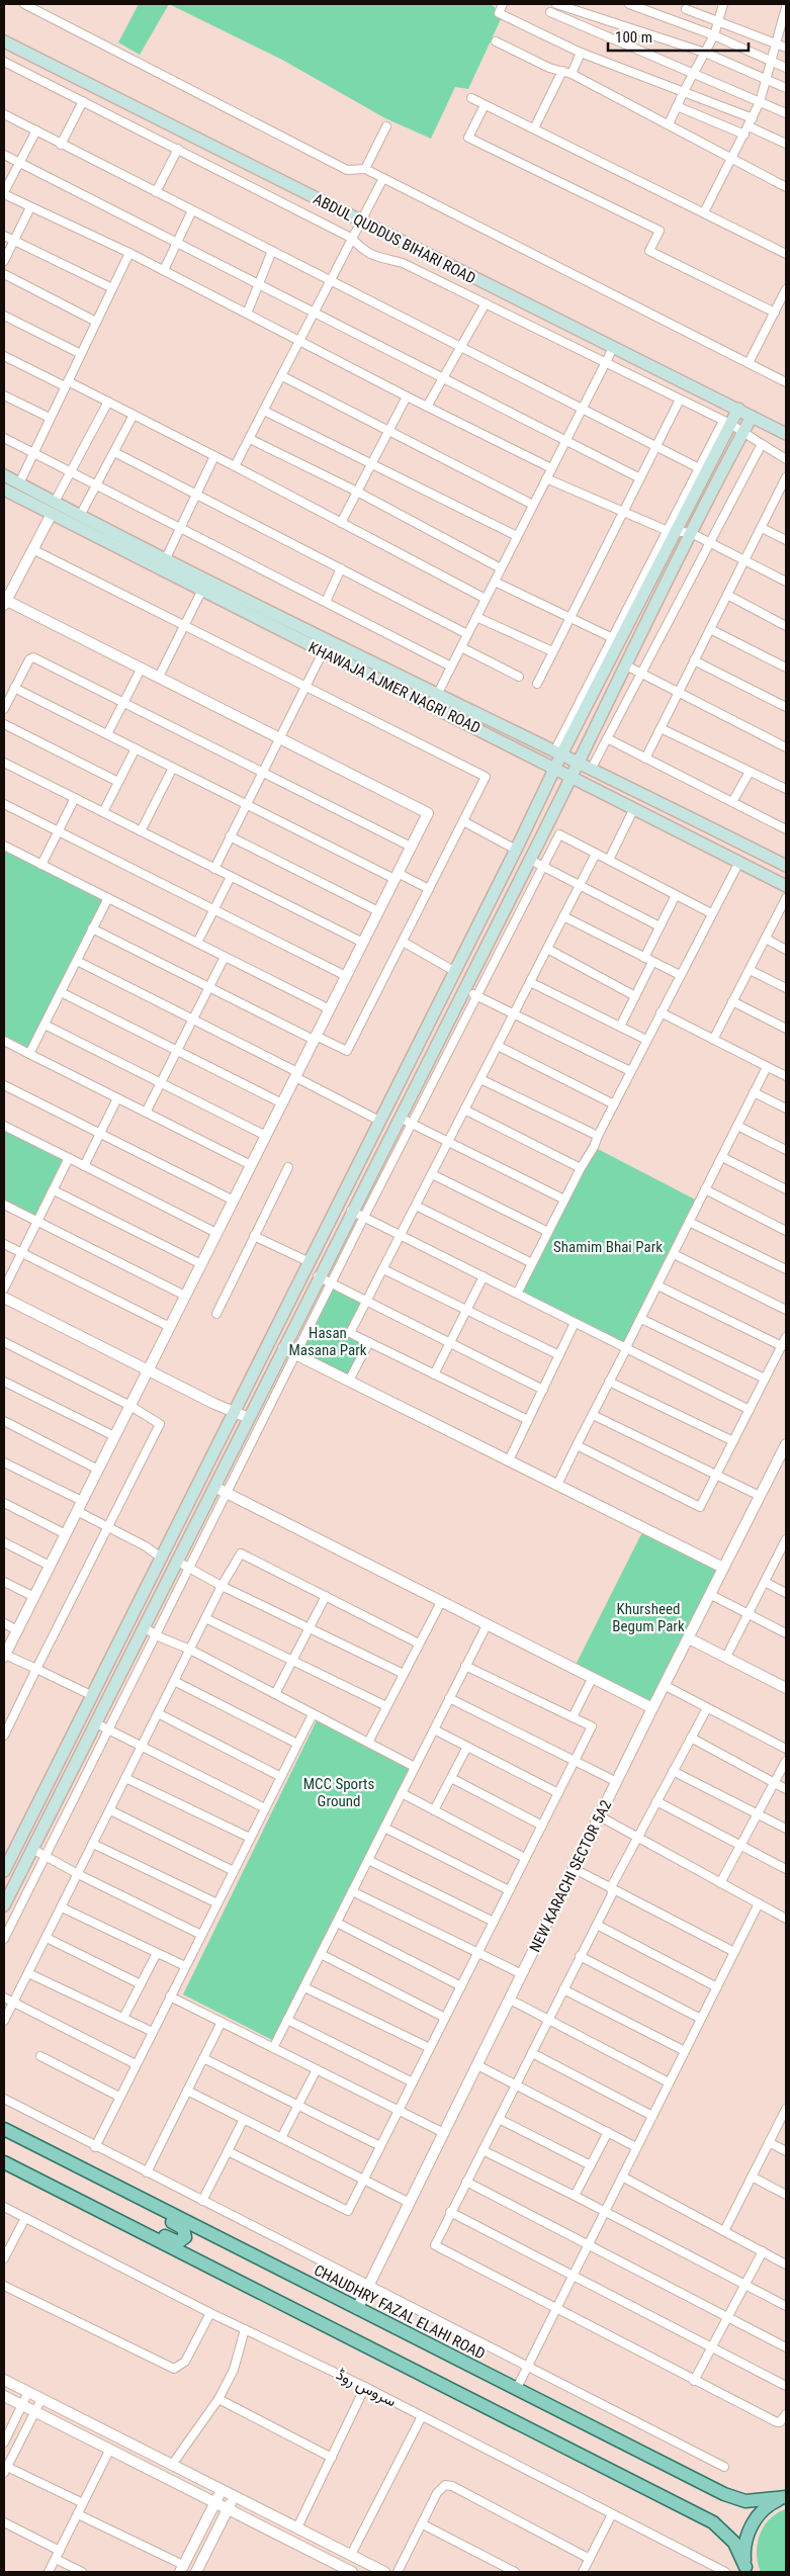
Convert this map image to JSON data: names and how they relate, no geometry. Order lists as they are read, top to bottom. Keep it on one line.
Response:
{"streets":{"main road":["ABDUL QUDDUS BIHARI ROAD","KHAWAJA AJMER NAGRI ROAD","CHAUDHRY FAZAL ELAHI ROAD"],"street":["NEW KARACHI SECTOR 5A2","سروس روڈ"]},"crossings":[["NEW KARACHI SECTOR 5A2","CHAUDHRY FAZAL ELAHI ROAD"]],"parks":["Shamim Bhai Park","Hasan Masana Park","Khursheed Begum Park","MCC Sports Ground"],"scale_bar":"100 m"}
